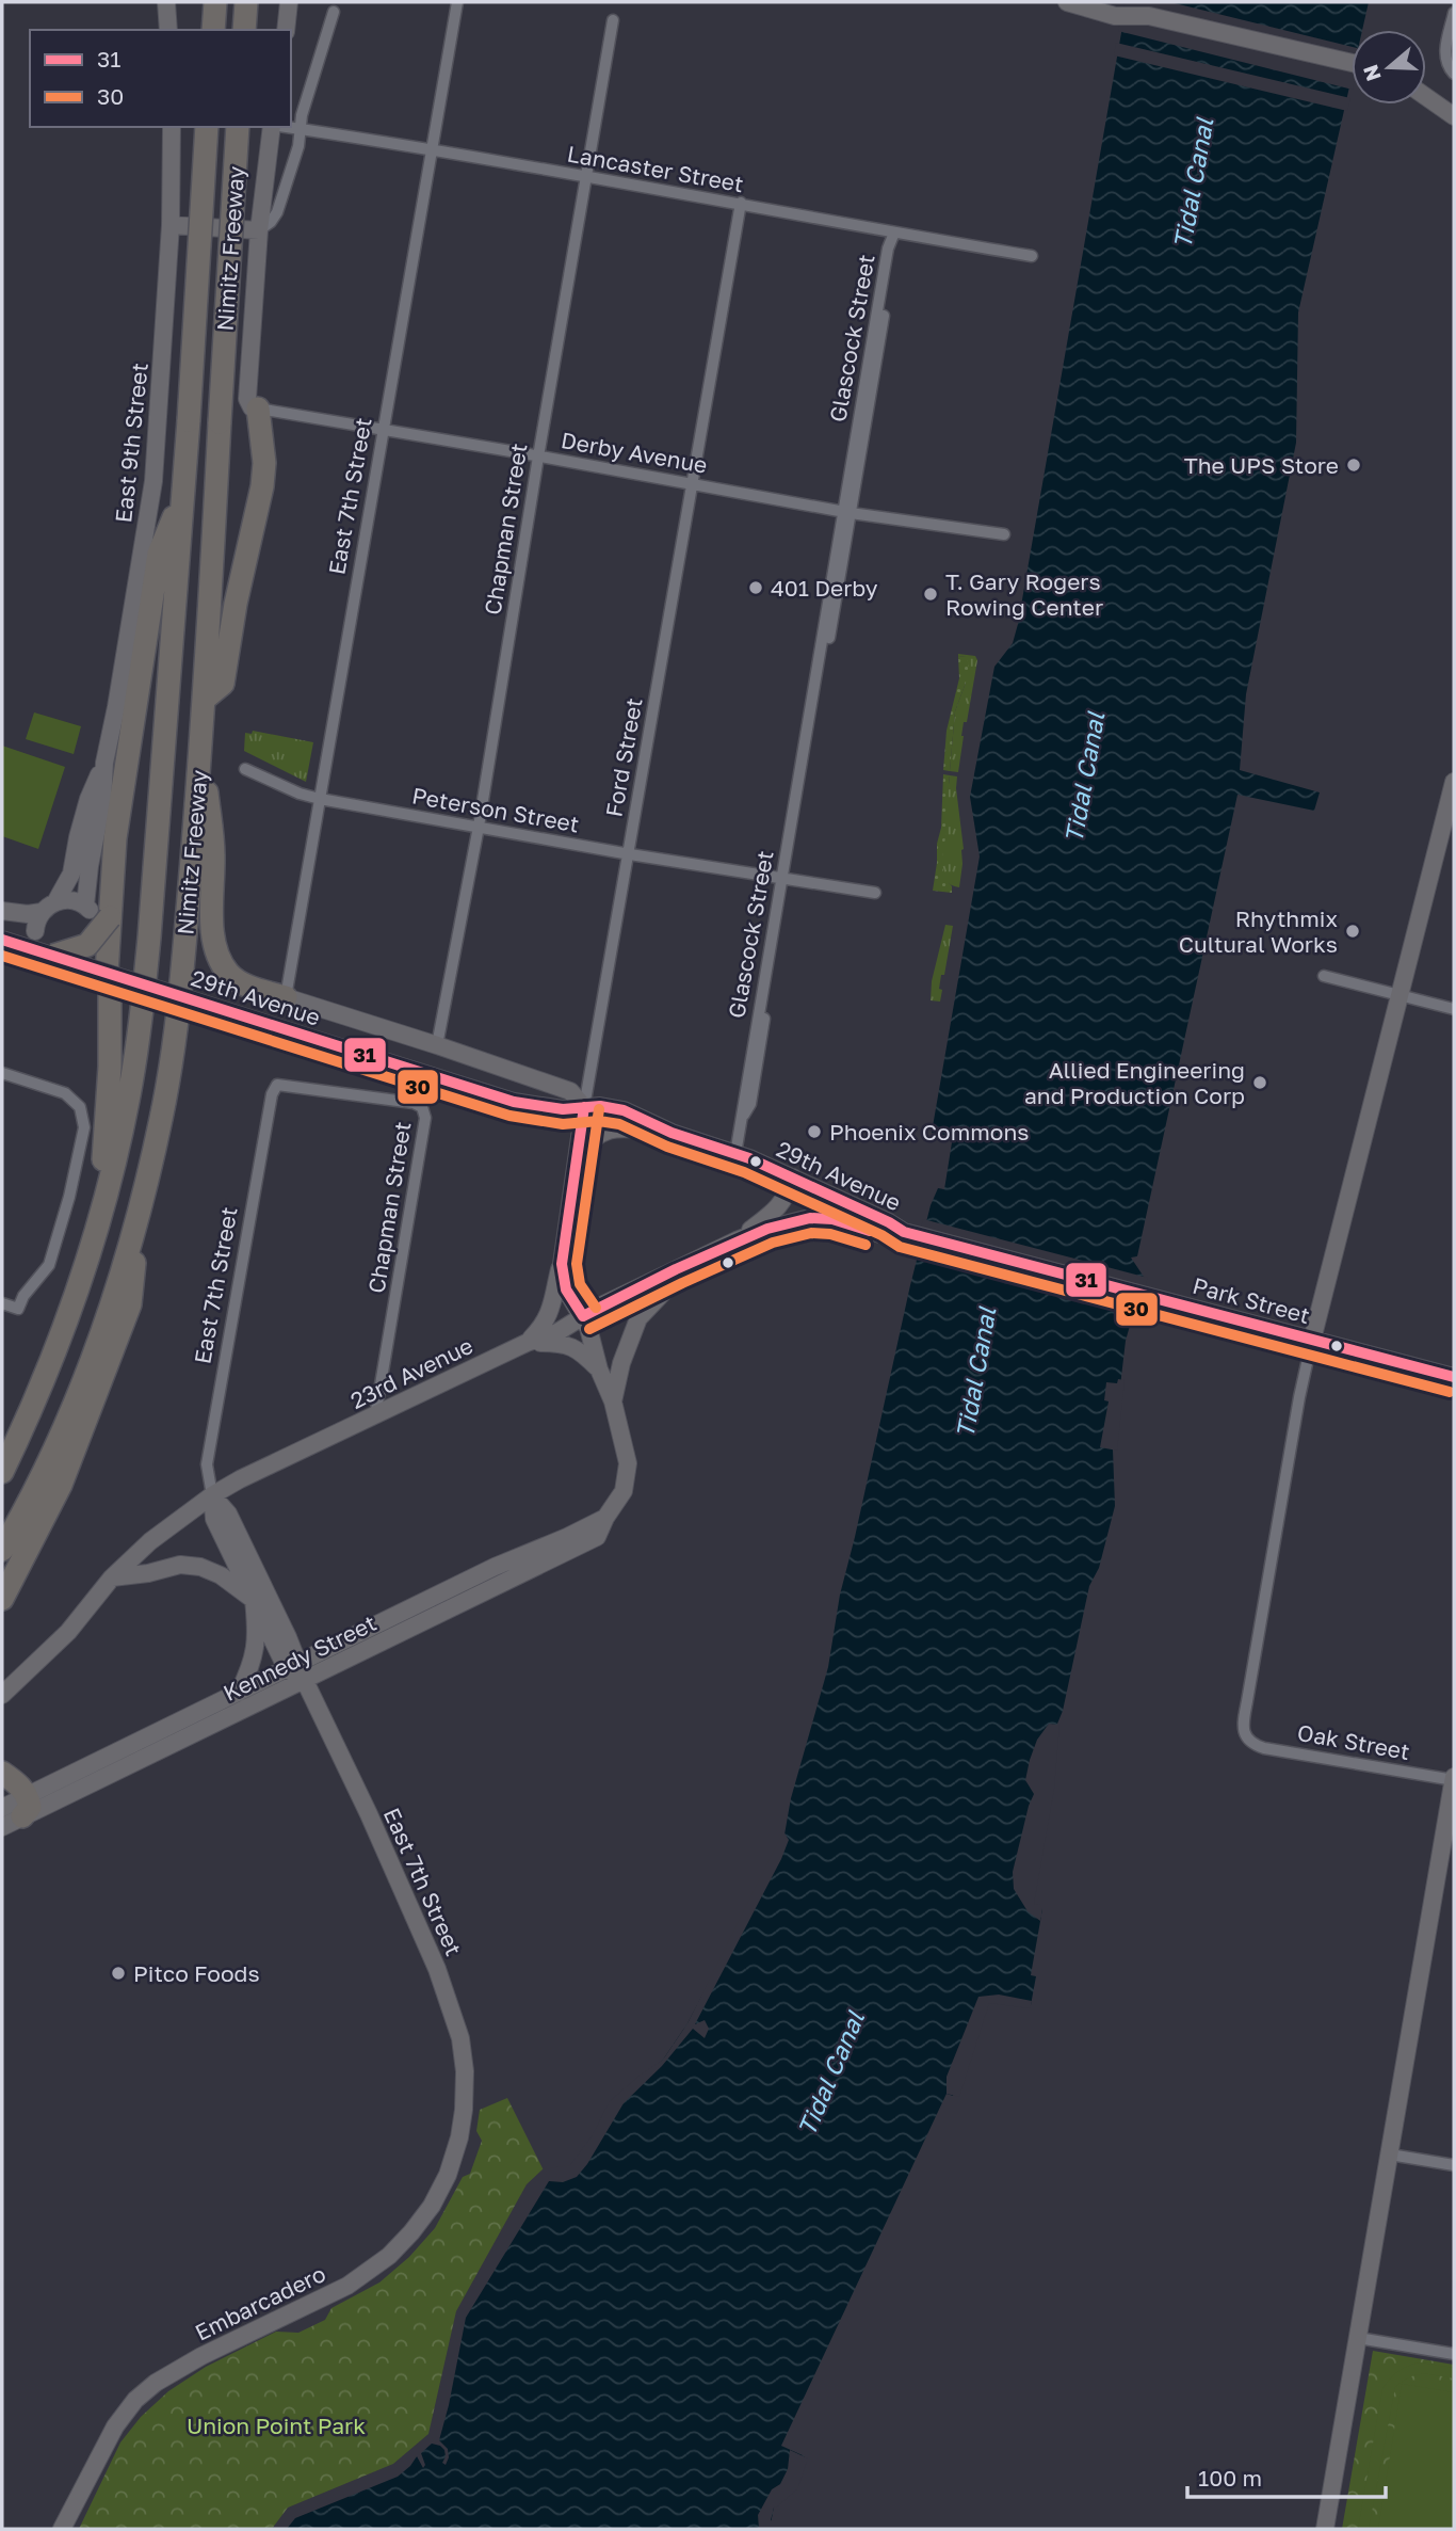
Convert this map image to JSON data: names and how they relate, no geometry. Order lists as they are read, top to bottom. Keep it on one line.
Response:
{"streets":{"highway":["Nimitz Freeway"],"main road":["East 9th Street","East 7th Street","Ford Street","29th Avenue","Park Street","23rd Avenue","Kennedy Street","Embarcadero"],"street":["Lancaster Street","Glascock Street","Derby Avenue","Chapman Street","Peterson Street","Oak Street"]},"crossings":[["Lancaster Street","Glascock Street"],["Lancaster Street","East 7th Street"],["Lancaster Street","Chapman Street"],["Lancaster Street","Ford Street"],["Glascock Street","Derby Avenue"],["Glascock Street","Peterson Street"],["Glascock Street","29th Avenue"],["Derby Avenue","East 7th Street"],["Derby Avenue","Chapman Street"],["Derby Avenue","Ford Street"],["East 7th Street","Chapman Street"],["East 7th Street","Peterson Street"],["East 7th Street","29th Avenue"],["East 7th Street","23rd Avenue"],["East 7th Street","Kennedy Street"],["East 7th Street","Embarcadero"],["Chapman Street","Peterson Street"],["Chapman Street","29th Avenue"],["Chapman Street","23rd Avenue"],["Ford Street","Peterson Street"],["Ford Street","29th Avenue"],["Ford Street","23rd Avenue"],["Ford Street","Kennedy Street"],["29th Avenue","Park Street"],["29th Avenue","23rd Avenue"],["Park Street","23rd Avenue"],["Park Street","Oak Street"],["23rd Avenue","Kennedy Street"]],"water":["Tidal Canal"],"parks":["Union Point Park"],"places":["The UPS Store","401 Derby","T. Gary Rogers Rowing Center","Rhythmix Cultural Works","Allied Engineering and Production Corp","Phoenix Commons","Pitco Foods"],"lines":["transit line 31","transit line 30"],"legend":["31","30"],"scale_bar":"100 m","north":"left"}
